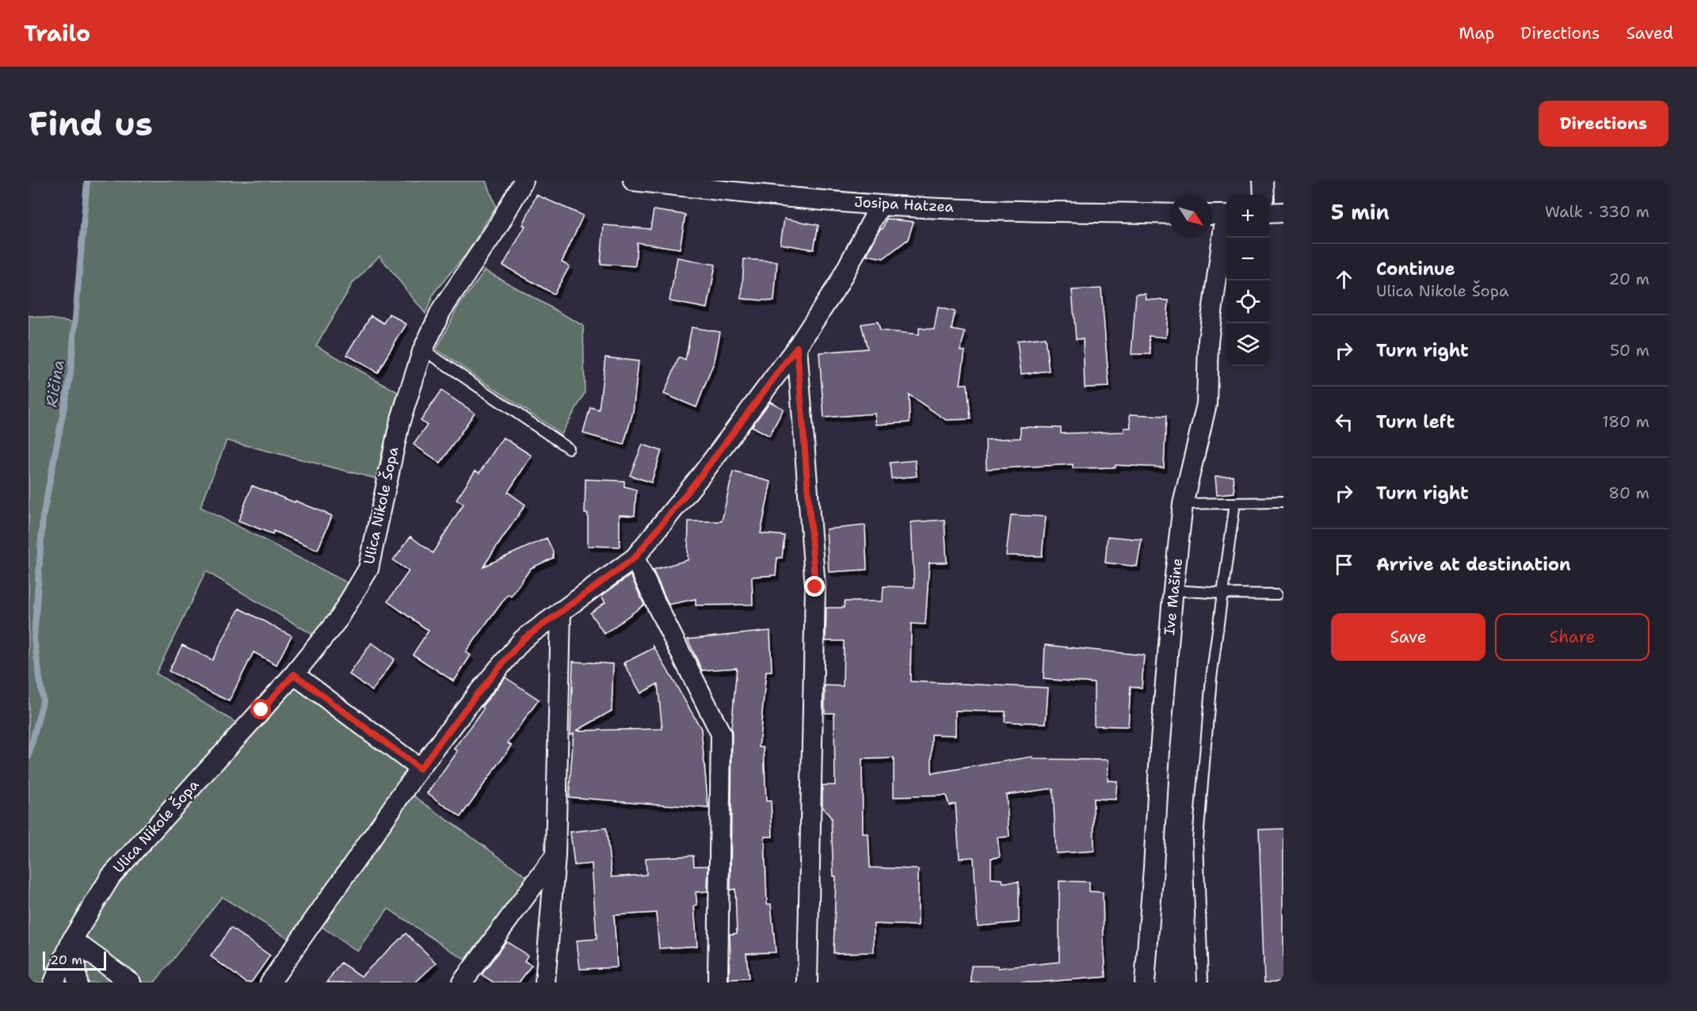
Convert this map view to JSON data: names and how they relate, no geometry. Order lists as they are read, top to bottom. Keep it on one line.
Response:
{"streets":{"street":["Josipa Hatzea","Ulica Nikole Šopa","Ive Mašine"]},"water":["Ričina"],"scale_bar":"20 m","north":"bottom right","page":{"header":"Trailo","nav":["Map","Directions","Saved"],"buttons":["Directions",["Save","Share"]],"title":"Find us","heading":["5 min","Walk · 330 m"],"map_buttons":["+","−"],"list":[["Continue","Ulica Nikole Šopa","20 m"],["Turn right","50 m"],["Turn left","180 m"],["Turn right","80 m"],"Arrive at destination"],"scale":"20 m"}}
